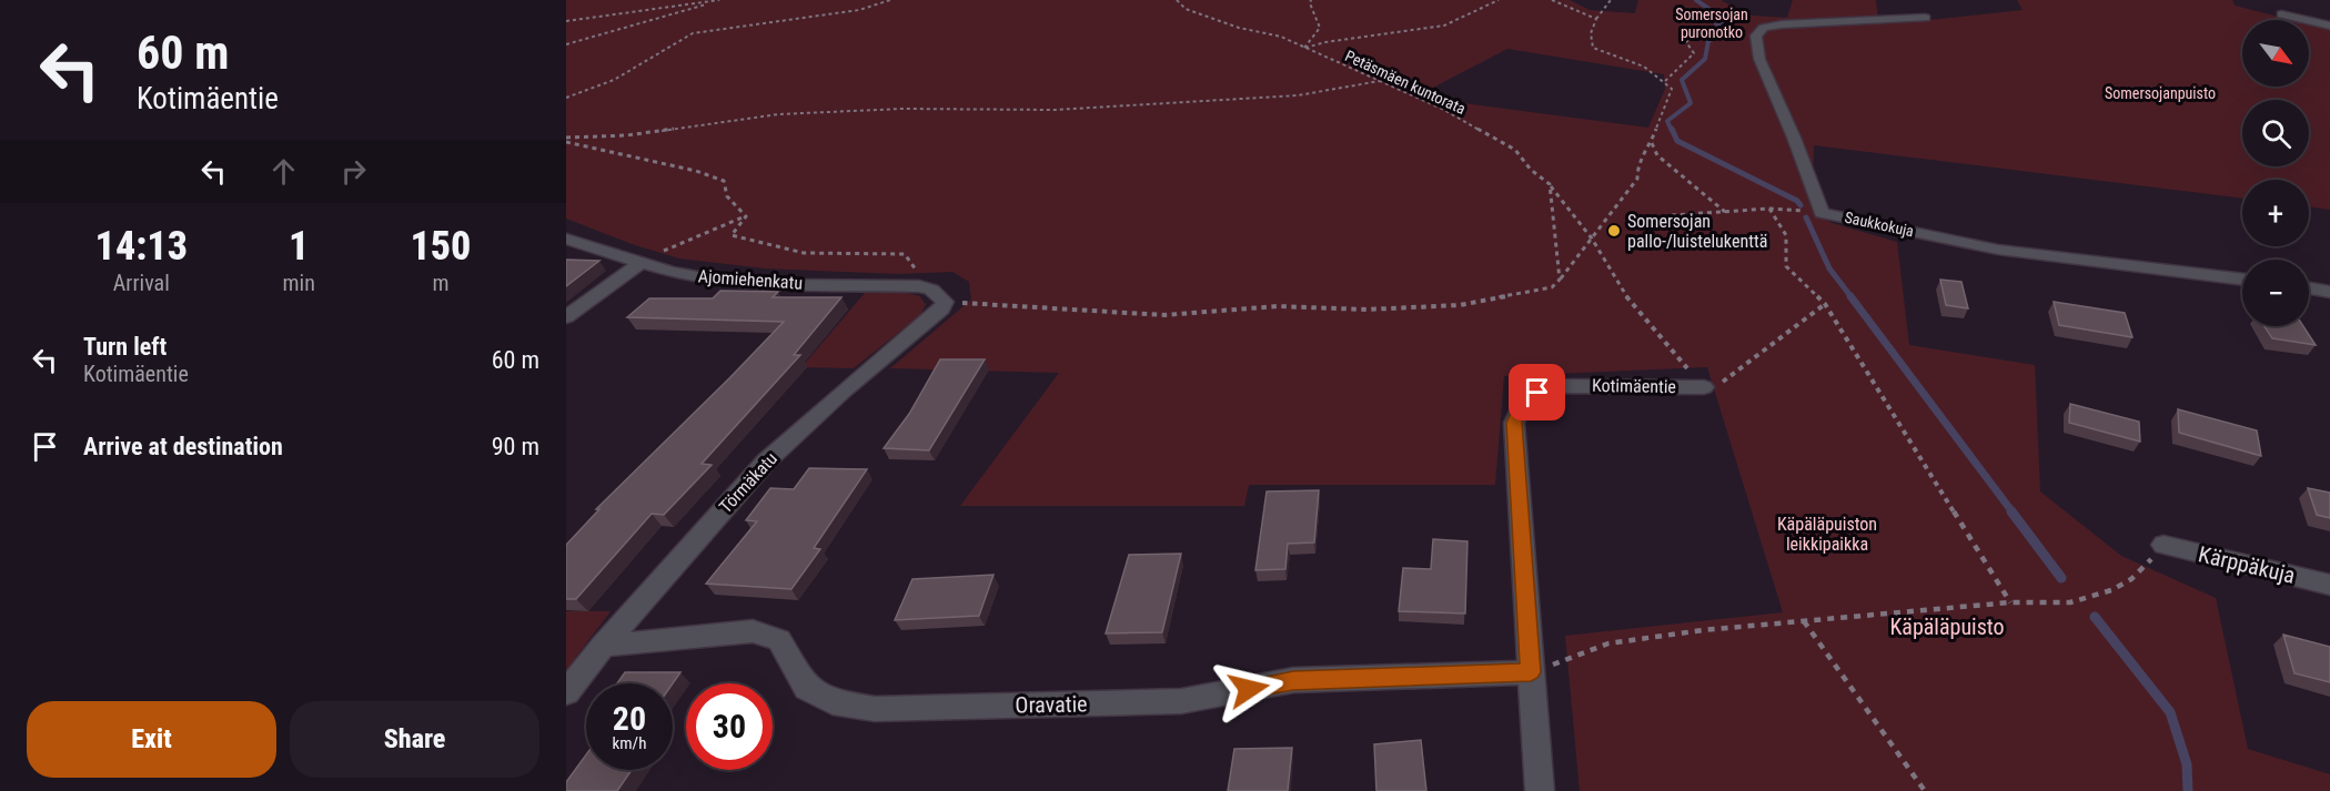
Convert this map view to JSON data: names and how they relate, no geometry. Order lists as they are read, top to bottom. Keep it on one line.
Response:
{"streets":{"street":["Saukkokuja","Ajomiehenkatu","Kotimäentie","Törmäkatu","Kärppäkuja","Oravatie"],"path":["Petäsmäen kuntorata"]},"crossings":[["Petäsmäen kuntorata","Kotimäentie"],["Ajomiehenkatu","Törmäkatu"],["Kotimäentie","Oravatie"],["Törmäkatu","Oravatie"]],"parks":["Somersojan puronotko","Somersojanpuisto","Käpäläpuiston leikkipaikka","Käpäläpuisto"],"places":["Somersojan pallo-/luistelukenttä"],"north":"bottom right","page":{"turn":["60 m","Kotimäentie"],"map_buttons":["+","−"],"eta":["14:13","Arrival","1","min","150","m"],"list":[{"name":"Turn left","note":"Kotimäentie","value":"60 m"},{"name":"Arrive at destination","value":"90 m"}],"speed":"20 km/h","limit":"30","buttons":["Exit","Share"]}}
